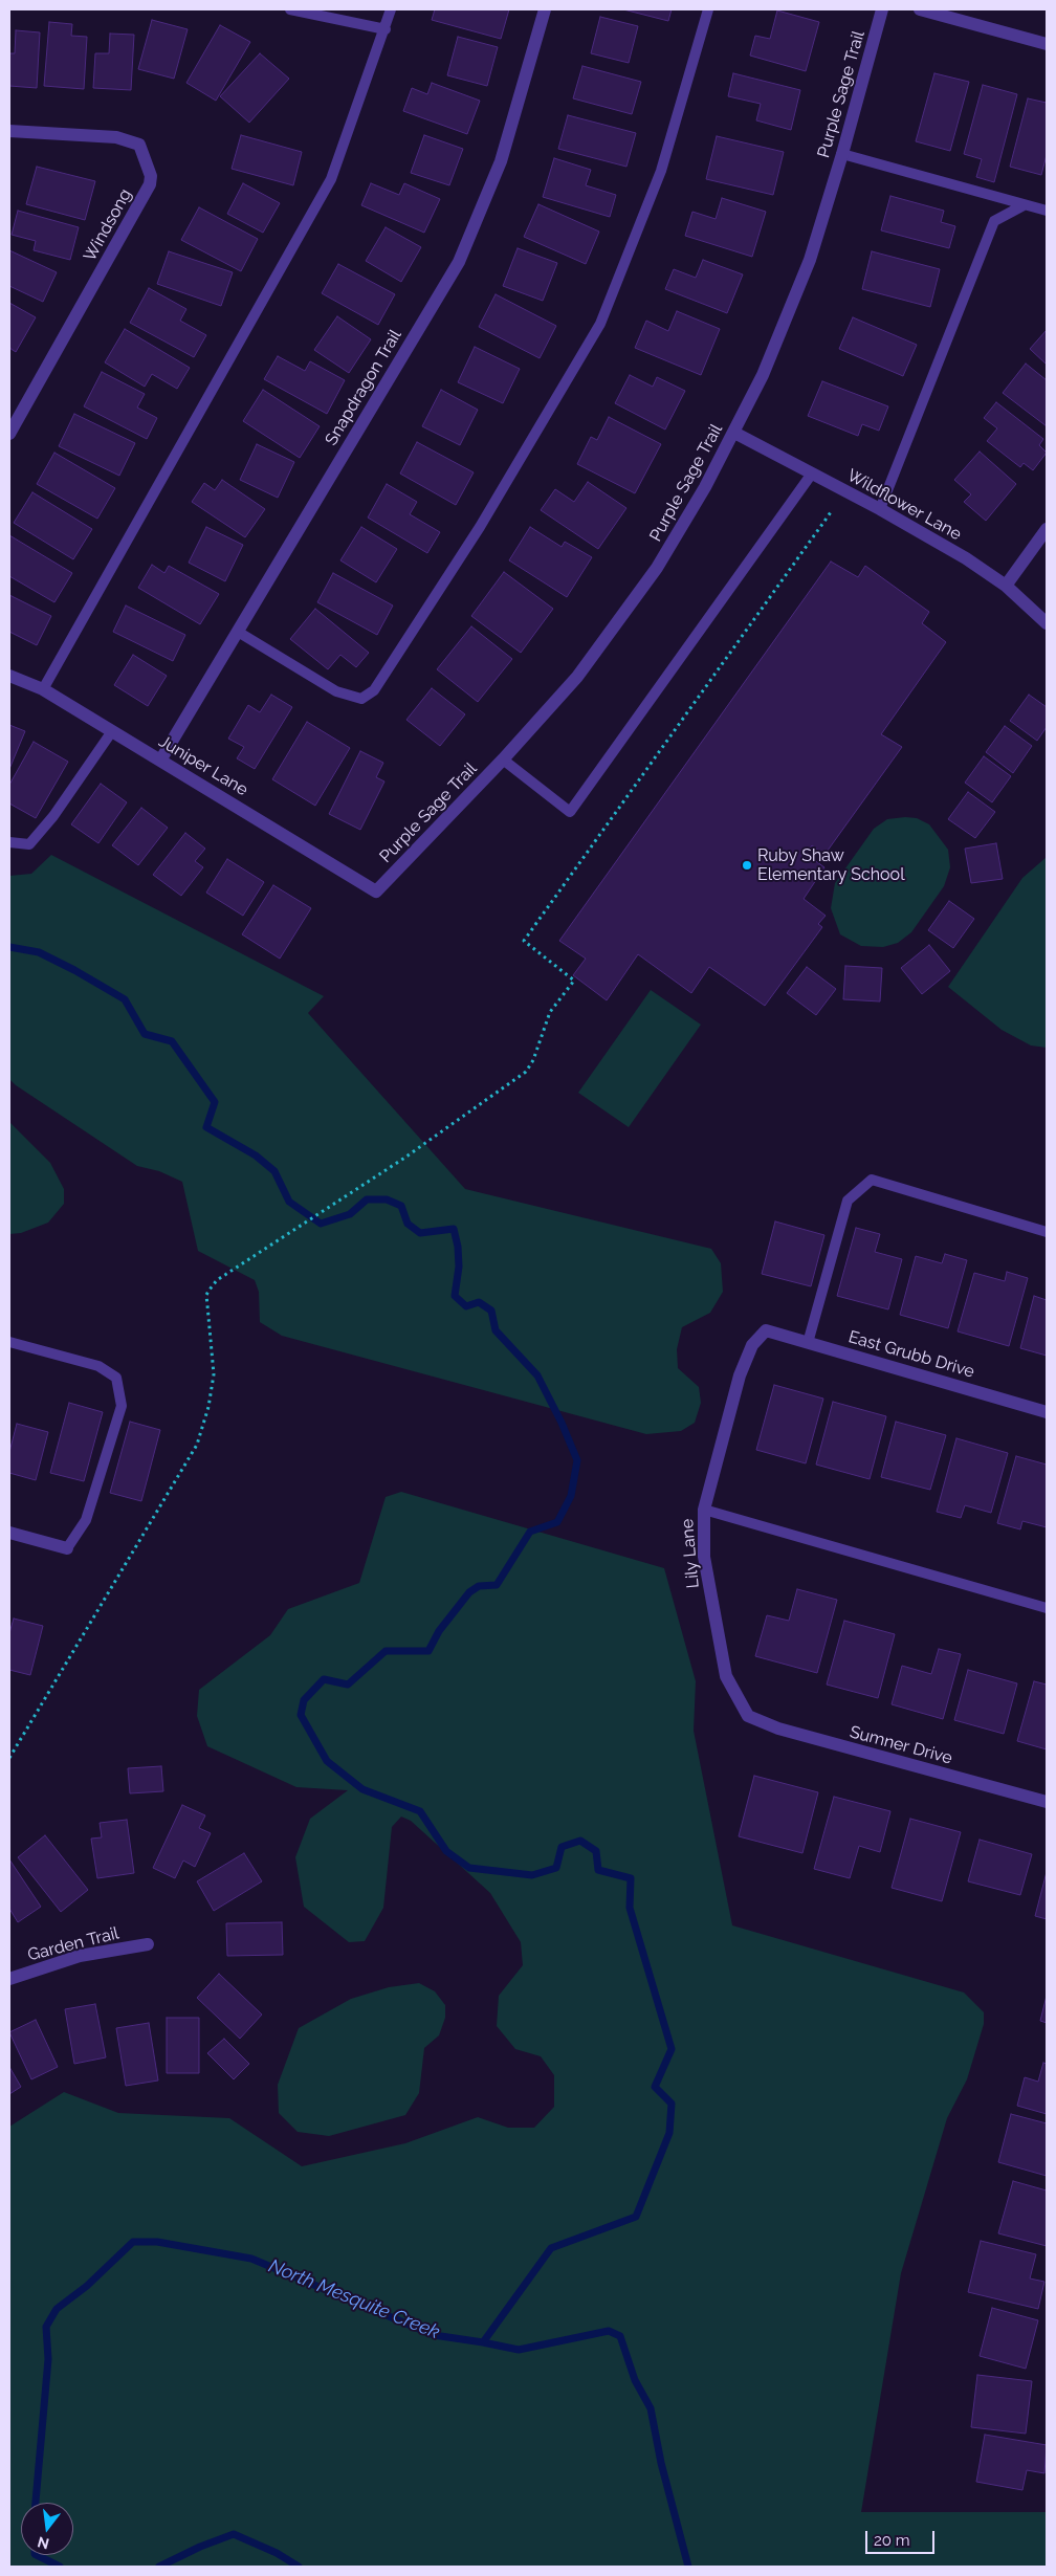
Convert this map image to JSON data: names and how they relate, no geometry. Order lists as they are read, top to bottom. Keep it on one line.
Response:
{"streets":{"street":["Purple Sage Trail","Windsong","Snapdragon Trail","Wildflower Lane","Juniper Lane","East Grubb Drive","Lily Lane","Sumner Drive","Garden Trail"]},"crossings":[["Purple Sage Trail","Wildflower Lane"],["Purple Sage Trail","Juniper Lane"],["Snapdragon Trail","Juniper Lane"],["East Grubb Drive","Lily Lane"],["Lily Lane","Sumner Drive"]],"water":["North Mesquite Creek"],"places":["Ruby Shaw Elementary School"],"scale_bar":"20 m","north":"bottom"}
